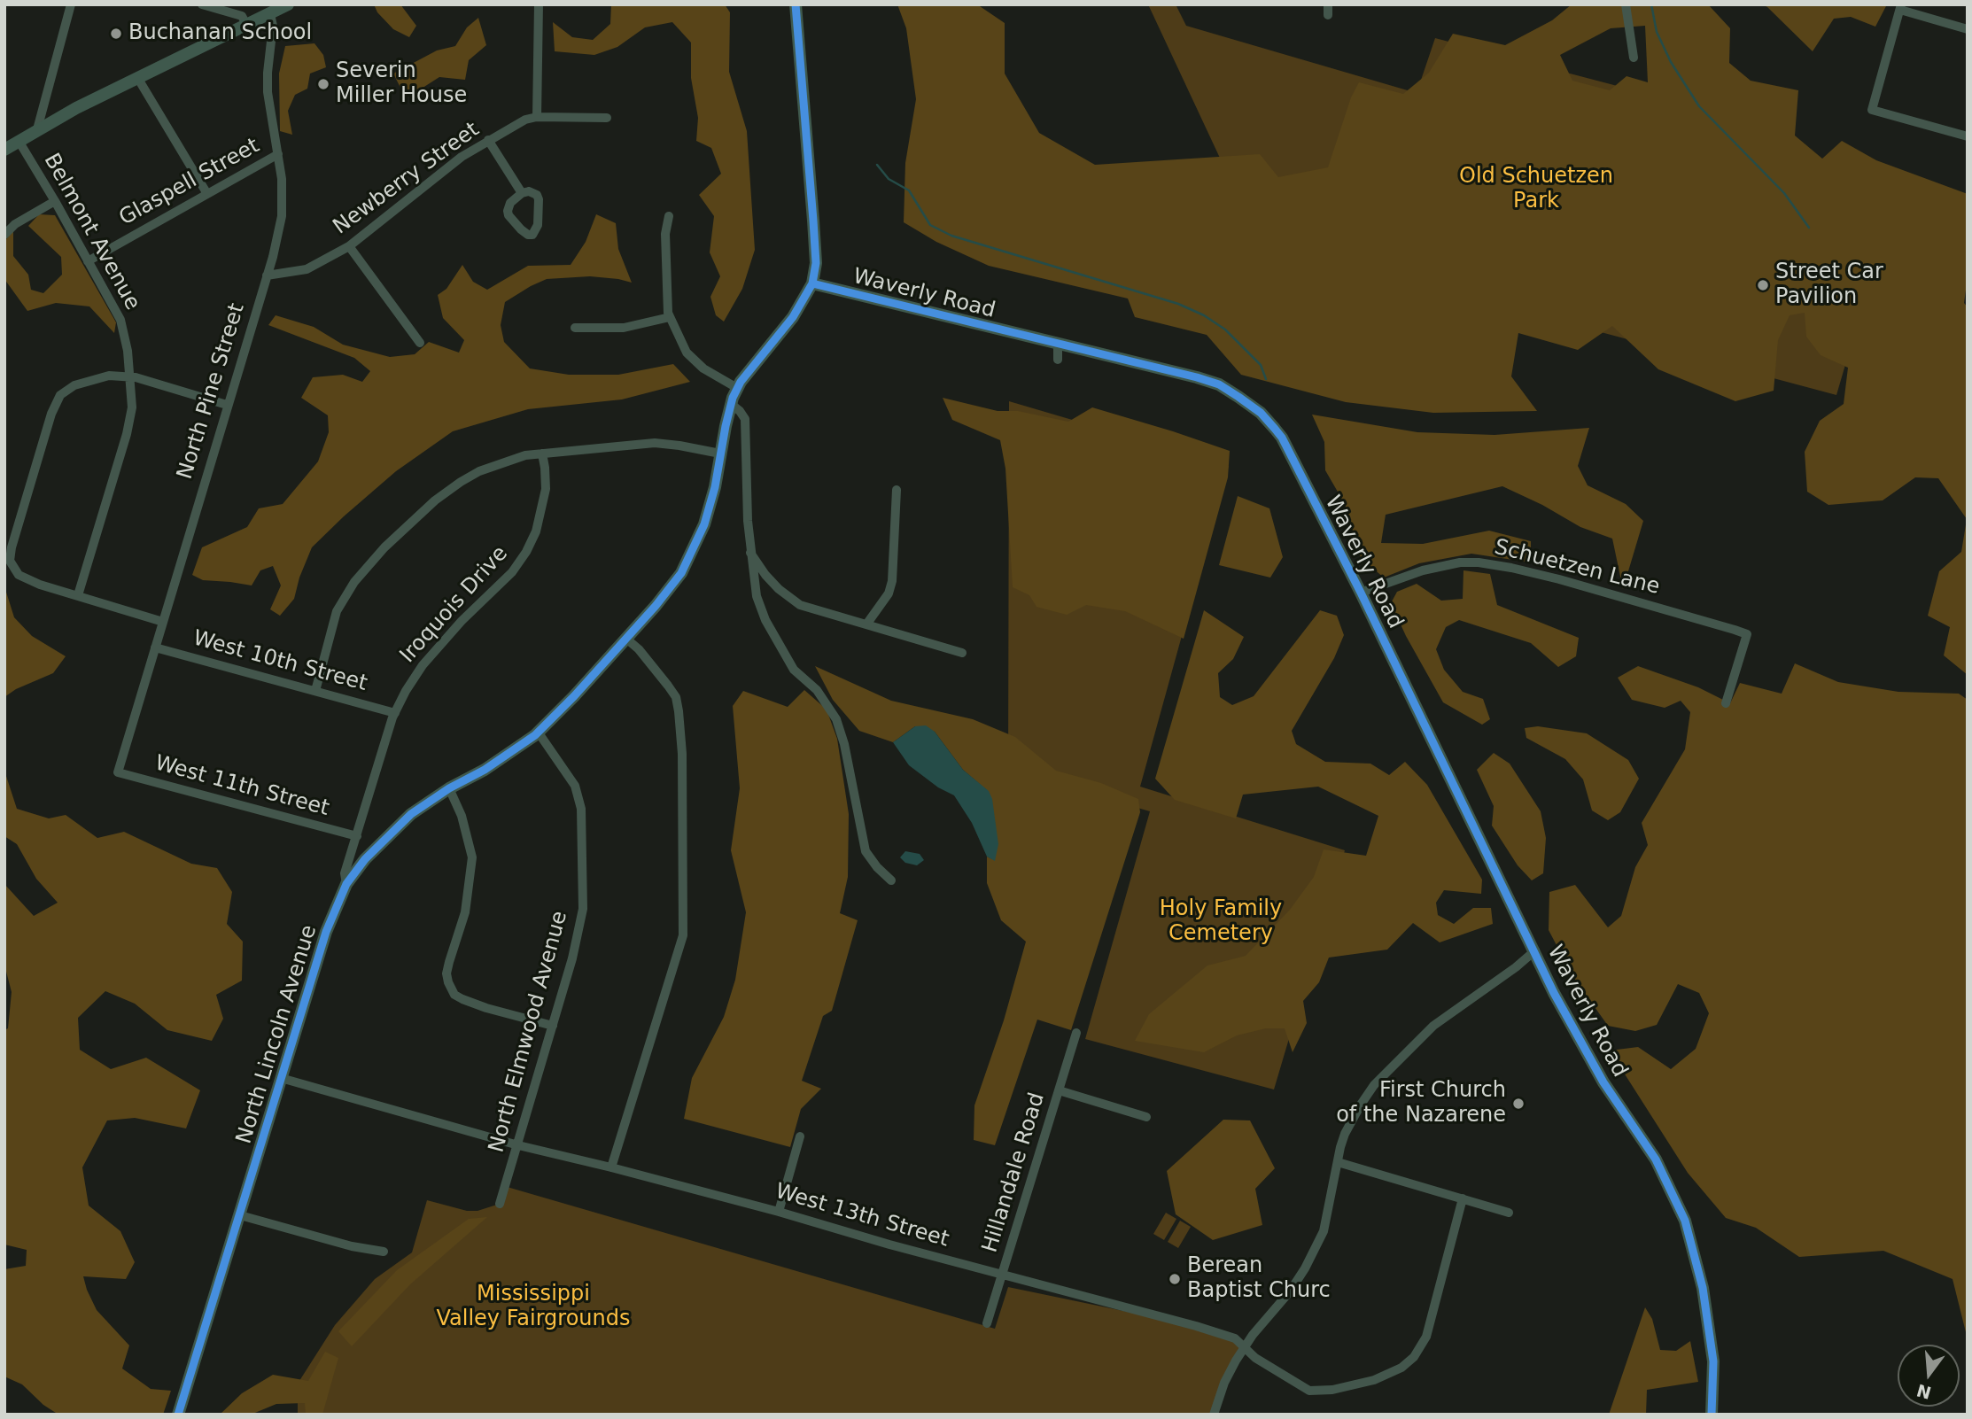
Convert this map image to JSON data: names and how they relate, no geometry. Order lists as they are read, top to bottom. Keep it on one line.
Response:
{"streets":{"street":["Newberry Street","Glaspell Street","Belmont Avenue","Waverly Road","North Pine Street","Schuetzen Lane","Iroquois Drive","West 10th Street","West 11th Street","North Elmwood Avenue","North Lincoln Avenue","Hillandale Road","West 13th Street"]},"crossings":[["Newberry Street","North Pine Street"],["Glaspell Street","Belmont Avenue"],["Glaspell Street","North Pine Street"],["Waverly Road","Schuetzen Lane"],["Waverly Road","North Lincoln Avenue"],["North Pine Street","West 10th Street"],["North Pine Street","West 11th Street"],["Iroquois Drive","West 10th Street"],["Iroquois Drive","West 11th Street"],["Iroquois Drive","North Lincoln Avenue"],["North Elmwood Avenue","North Lincoln Avenue"],["North Elmwood Avenue","West 13th Street"],["North Lincoln Avenue","West 13th Street"],["Hillandale Road","West 13th Street"]],"parks":["Old Schuetzen Park","Holy Family Cemetery","Mississippi Valley Fairgrounds"],"places":["Buchanan School","Severin Miller House","Street Car Pavilion","First Church of the Nazarene","Berean Baptist Churc"],"north":"bottom"}
